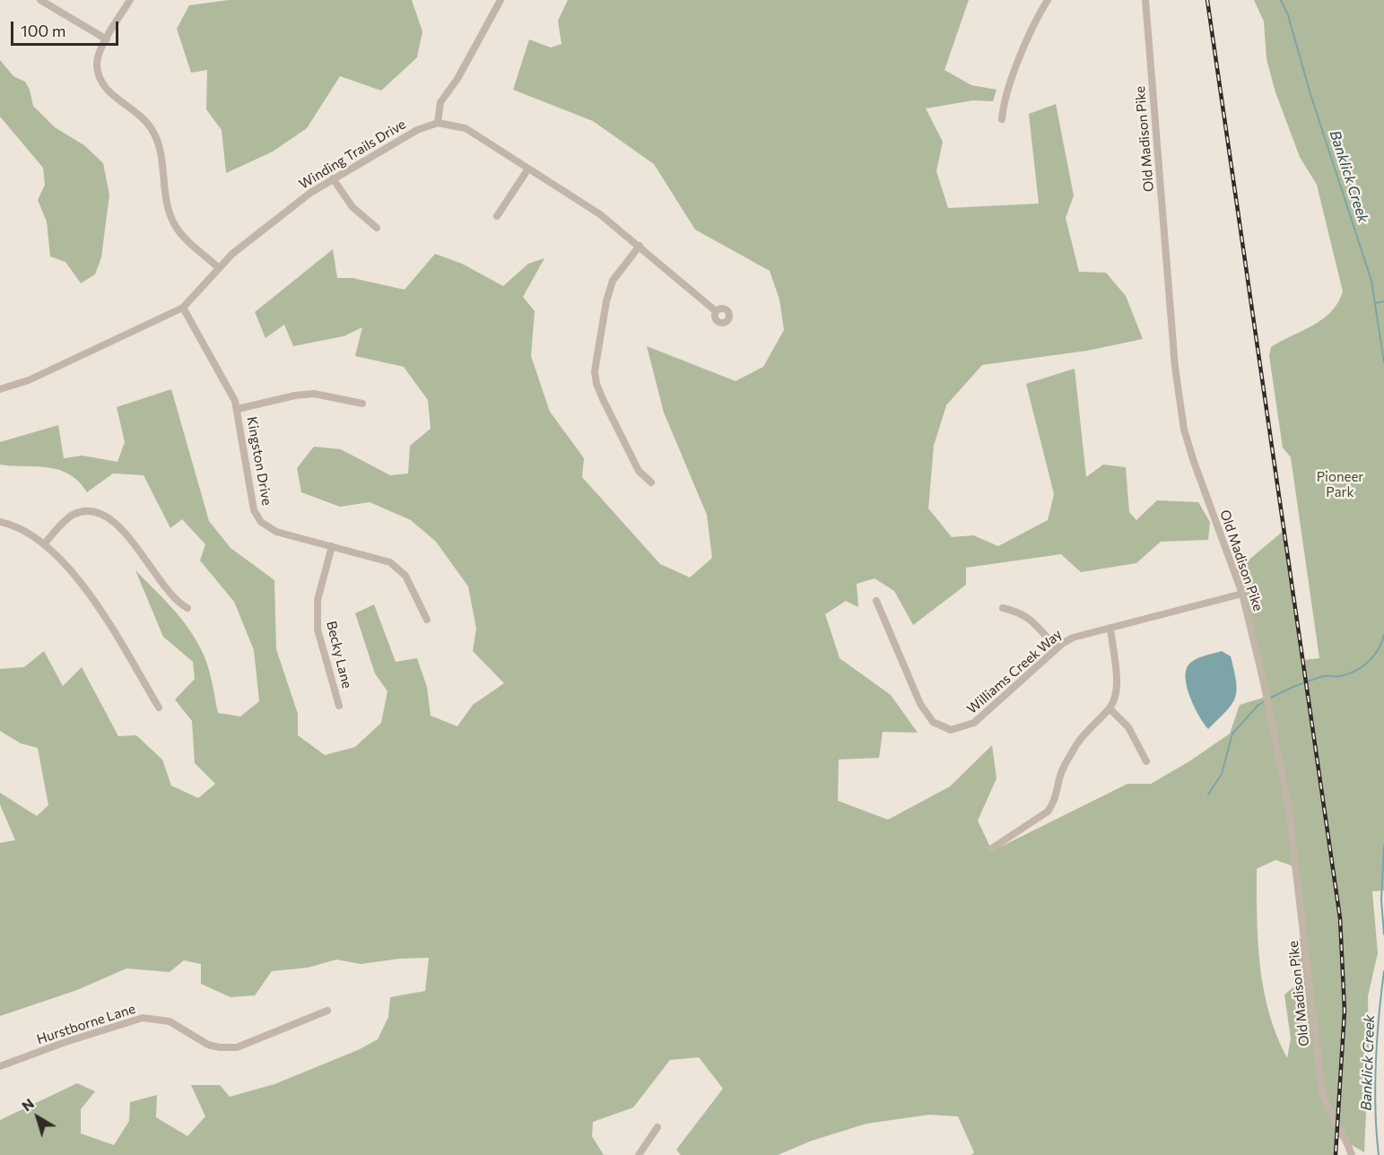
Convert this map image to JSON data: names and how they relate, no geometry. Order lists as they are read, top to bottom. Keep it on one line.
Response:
{"streets":{"street":["Old Madison Pike","Winding Trails Drive","Kingston Drive","Becky Lane","Williams Creek Way","Hurstborne Lane"]},"crossings":[["Old Madison Pike","Williams Creek Way"],["Winding Trails Drive","Kingston Drive"],["Kingston Drive","Becky Lane"]],"water":["Banklick Creek"],"parks":["Pioneer Park"],"scale_bar":"100 m","north":"top left"}
